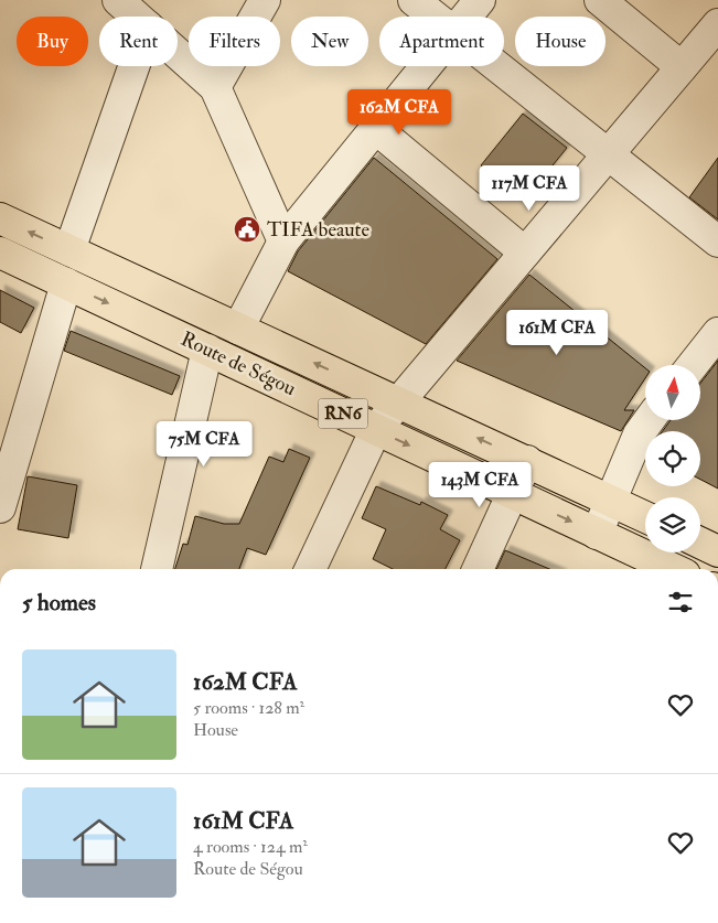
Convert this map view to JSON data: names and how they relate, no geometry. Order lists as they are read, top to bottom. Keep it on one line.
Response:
{"streets":{"highway":["Route de Ségou","RN6"]},"places":{"public building":["TIFA beaute"]},"north":"top","page":{"chip":["Buy","Rent","Filters","New","Apartment","House"],"price":["162M CFA","117M CFA","161M CFA","75M CFA","143M CFA"],"heading":"5 homes","list":[{"name":"162M CFA","note":"5 rooms · 128 m² · House"},{"name":"161M CFA","note":"4 rooms · 124 m² · Route de Ségou"}]}}
